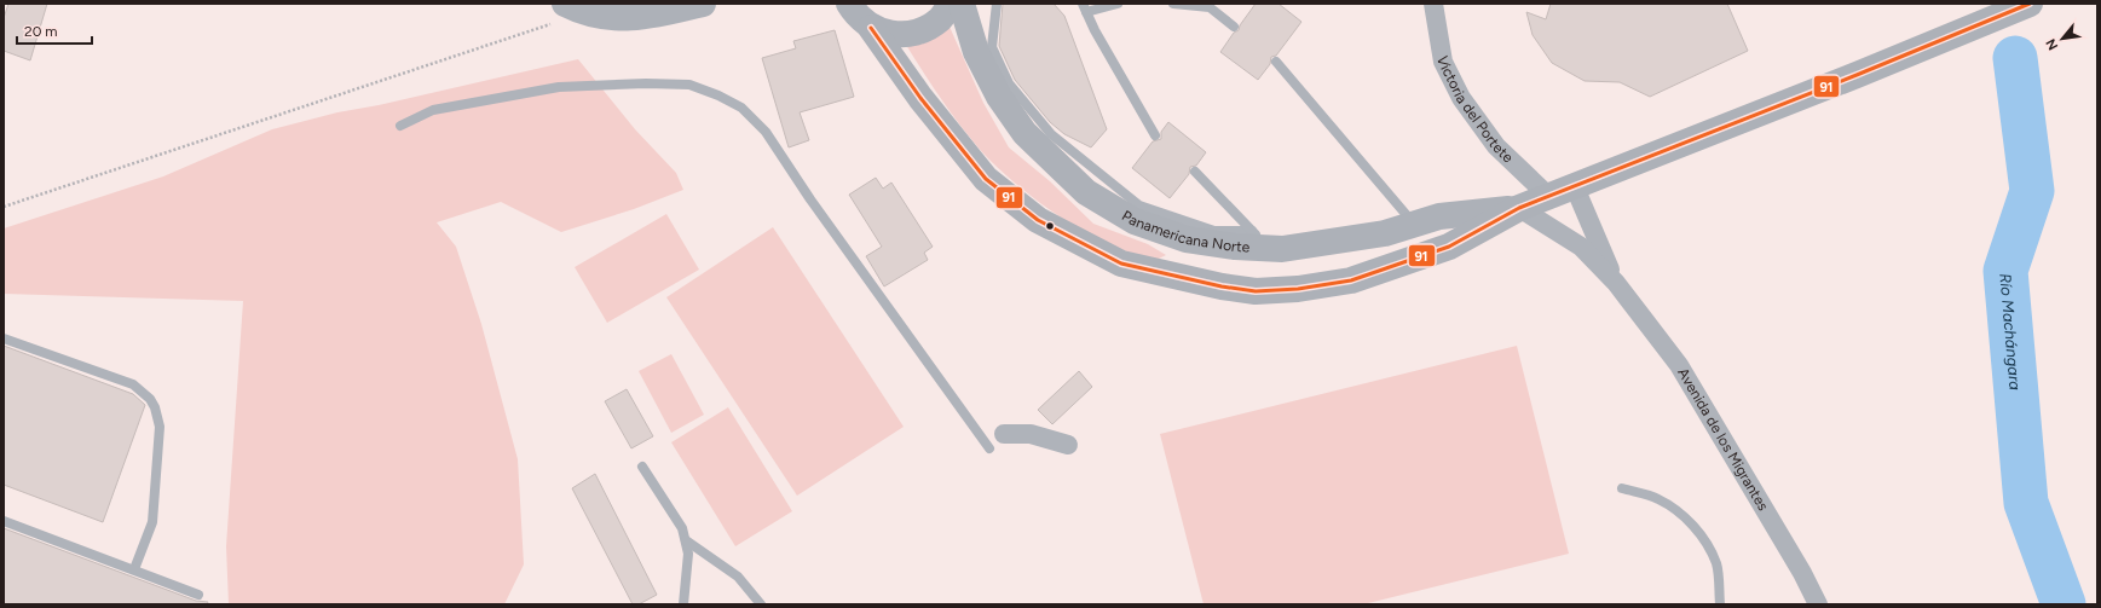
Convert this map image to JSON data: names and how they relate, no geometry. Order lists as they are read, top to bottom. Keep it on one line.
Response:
{"streets":{"main road":["Panamericana Norte"],"street":["Victoria del Portete","Avenida de los Migrantes"]},"crossings":[["Victoria del Portete","Panamericana Norte"]],"water":["Río Machángara"],"lines":["transit line 91"],"scale_bar":"20 m","north":"bottom left"}
